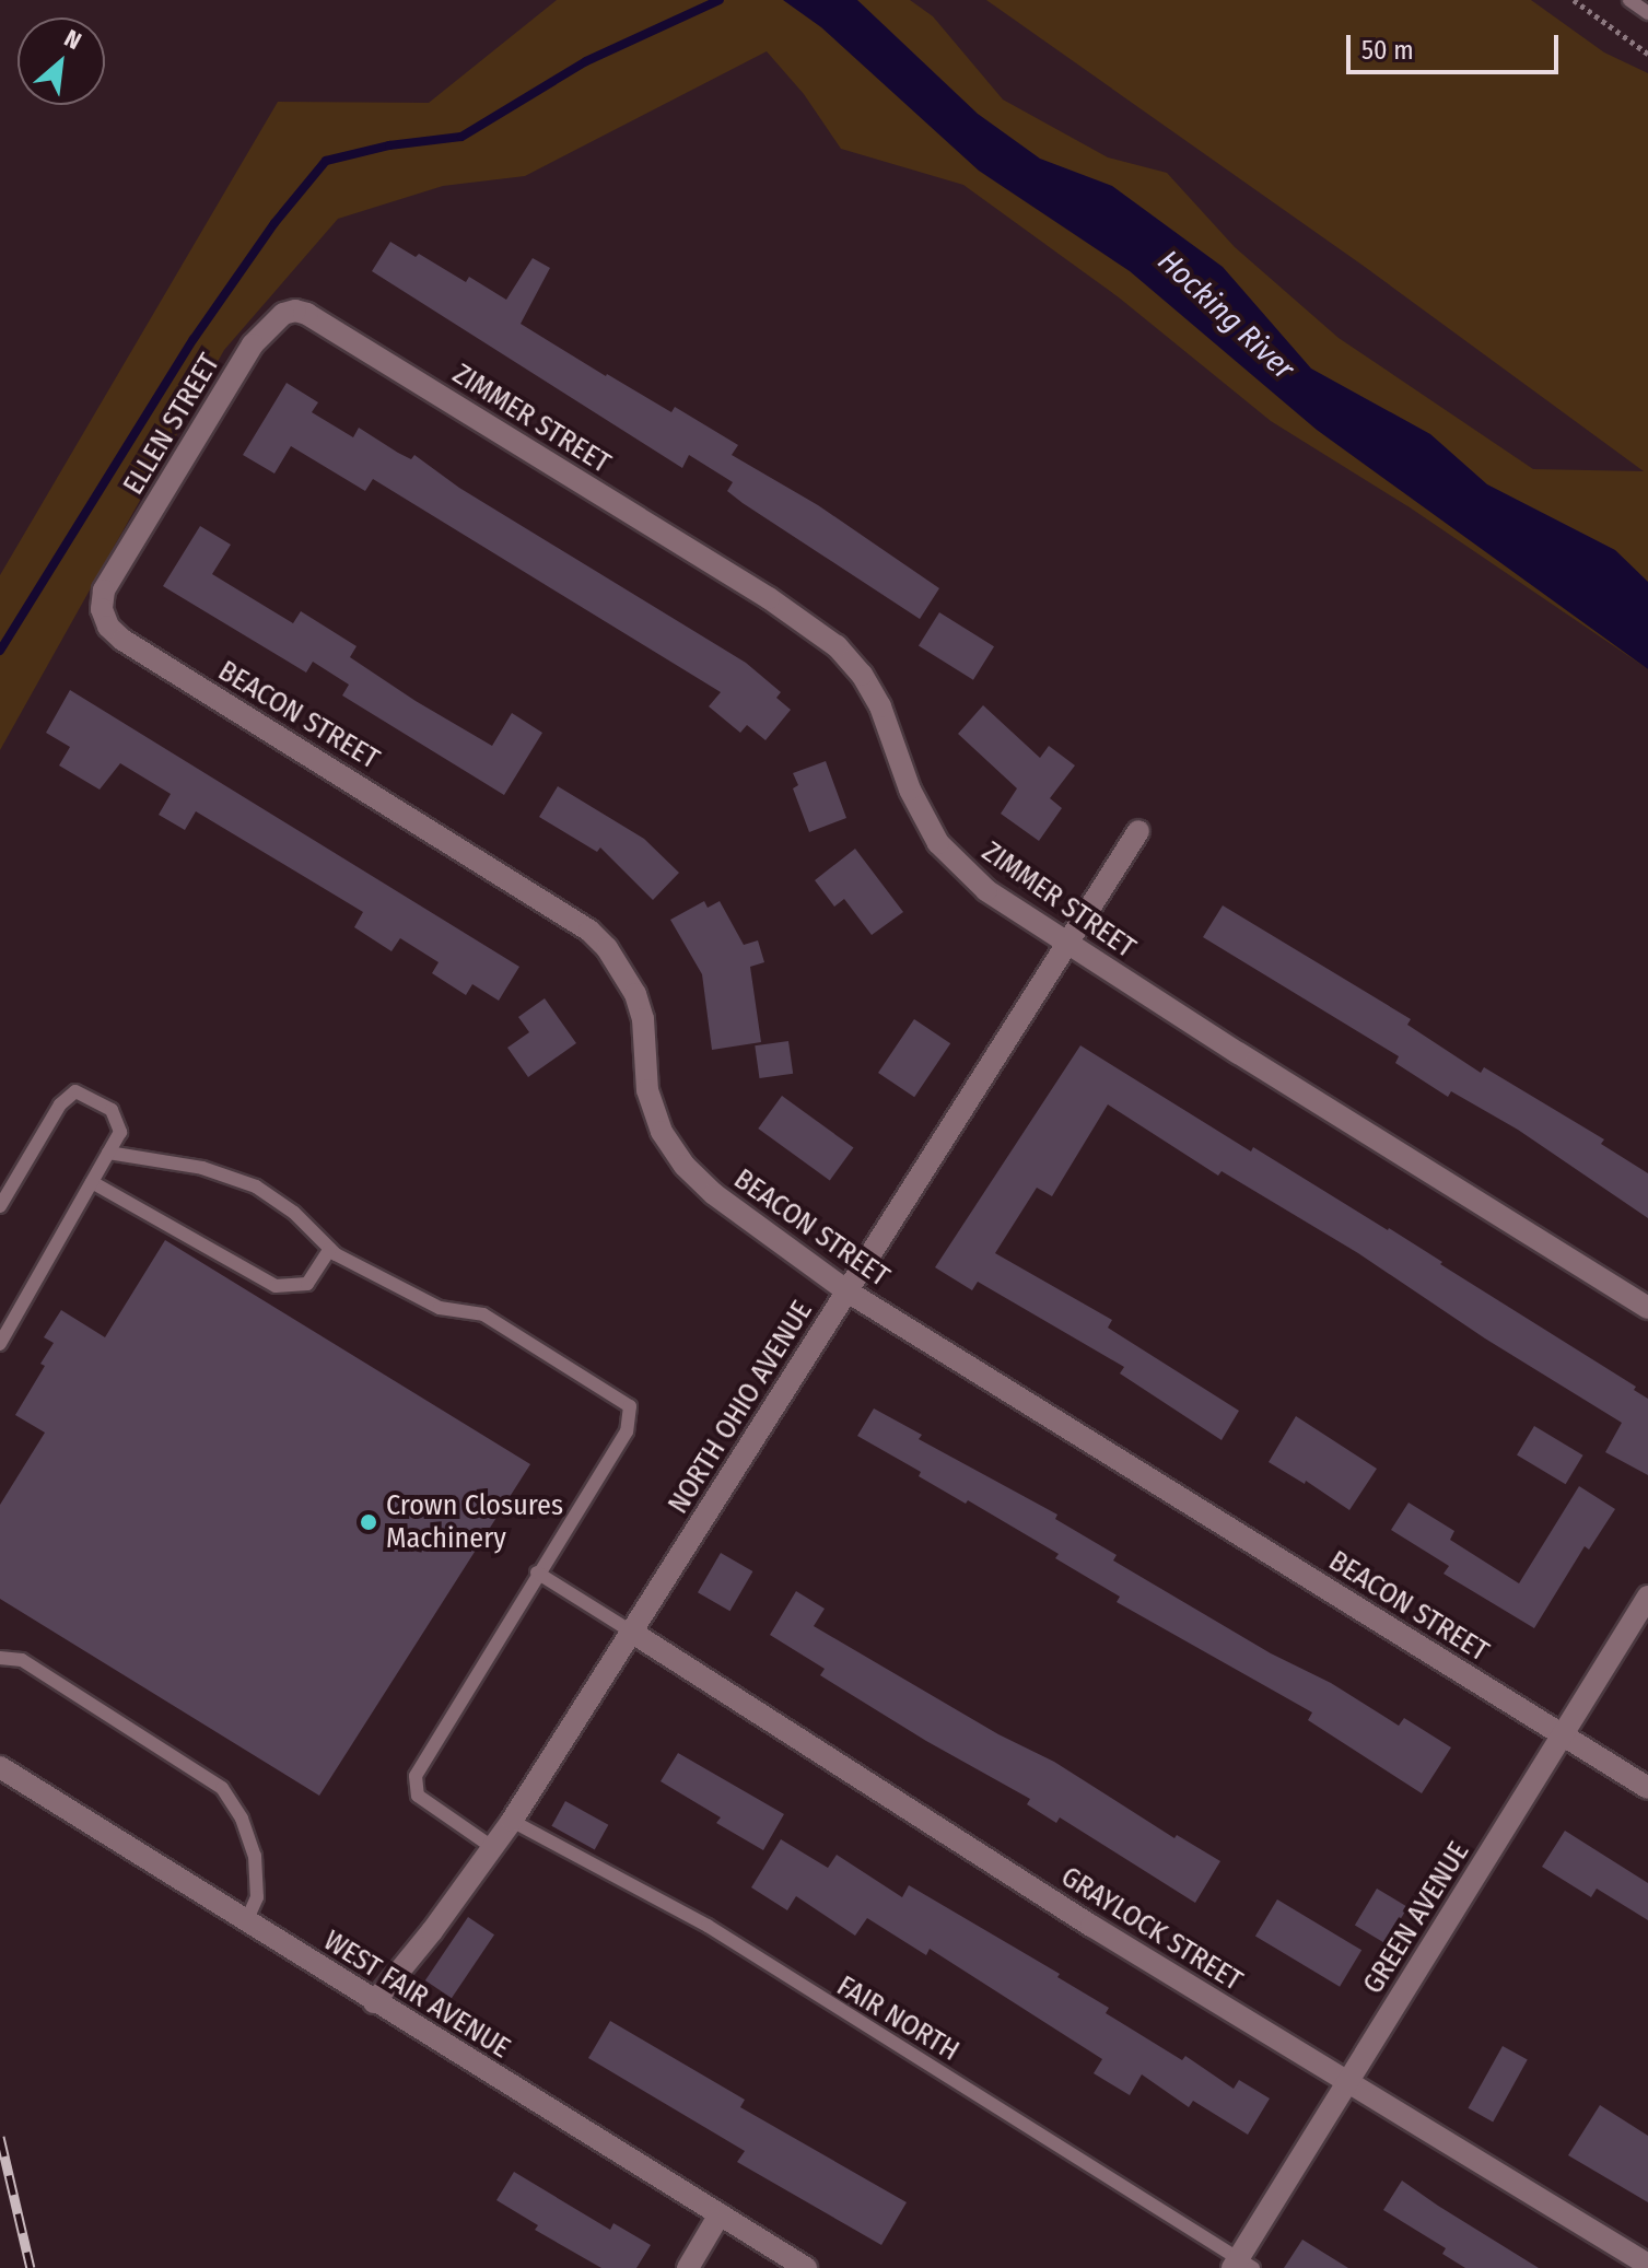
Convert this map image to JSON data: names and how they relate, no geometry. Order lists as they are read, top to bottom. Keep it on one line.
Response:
{"streets":{"street":["ZIMMER STREET","ELLEN STREET","BEACON STREET","NORTH OHIO AVENUE","GREEN AVENUE","GRAYLOCK STREET","WEST FAIR AVENUE"],"lane":["FAIR NORTH"]},"crossings":[["ZIMMER STREET","ELLEN STREET"],["ZIMMER STREET","NORTH OHIO AVENUE"],["ELLEN STREET","BEACON STREET"],["BEACON STREET","NORTH OHIO AVENUE"],["BEACON STREET","GREEN AVENUE"],["NORTH OHIO AVENUE","GRAYLOCK STREET"],["NORTH OHIO AVENUE","WEST FAIR AVENUE"],["NORTH OHIO AVENUE","FAIR NORTH"],["GREEN AVENUE","GRAYLOCK STREET"],["GREEN AVENUE","FAIR NORTH"]],"water":["Hocking River"],"places":["Crown Closures Machinery"],"scale_bar":"50 m","north":"top right"}
